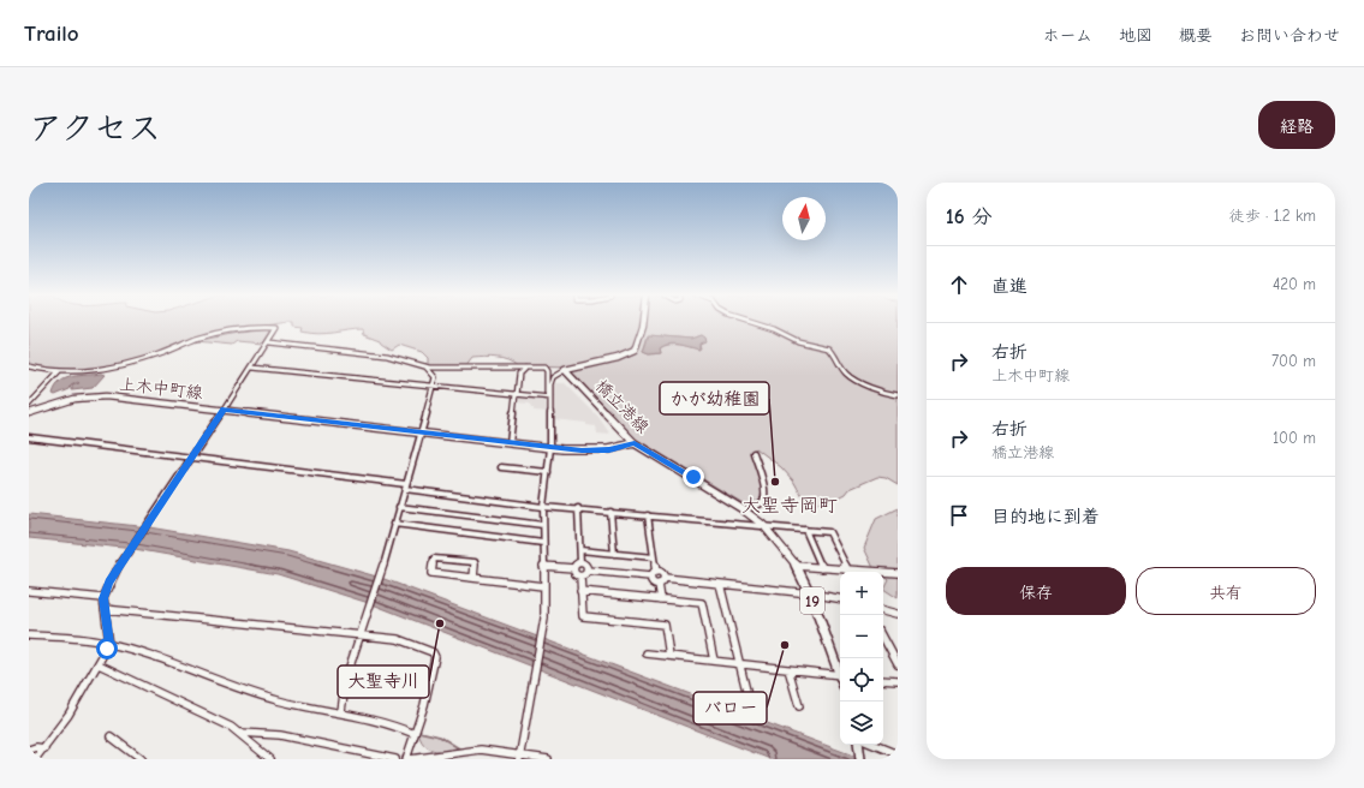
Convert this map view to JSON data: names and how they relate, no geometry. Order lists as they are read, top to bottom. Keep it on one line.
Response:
{"streets":{"main road":["上木中町線","橋立港線","19"]},"crossings":[["上木中町線","橋立港線"]],"districts":["大聖寺岡町"],"places":["かが幼稚園","大聖寺川","バロー"],"north":"top","page":{"header":"Trailo","nav":["ホーム","地図","概要","お問い合わせ"],"title":"アクセス","buttons":["経路",["保存","共有"]],"heading":["16 分","徒歩 · 1.2 km"],"list":[["直進","420 m"],["右折","上木中町線","700 m"],["右折","橋立港線","100 m"],"目的地に到着"],"map_buttons":["+","−"]}}
